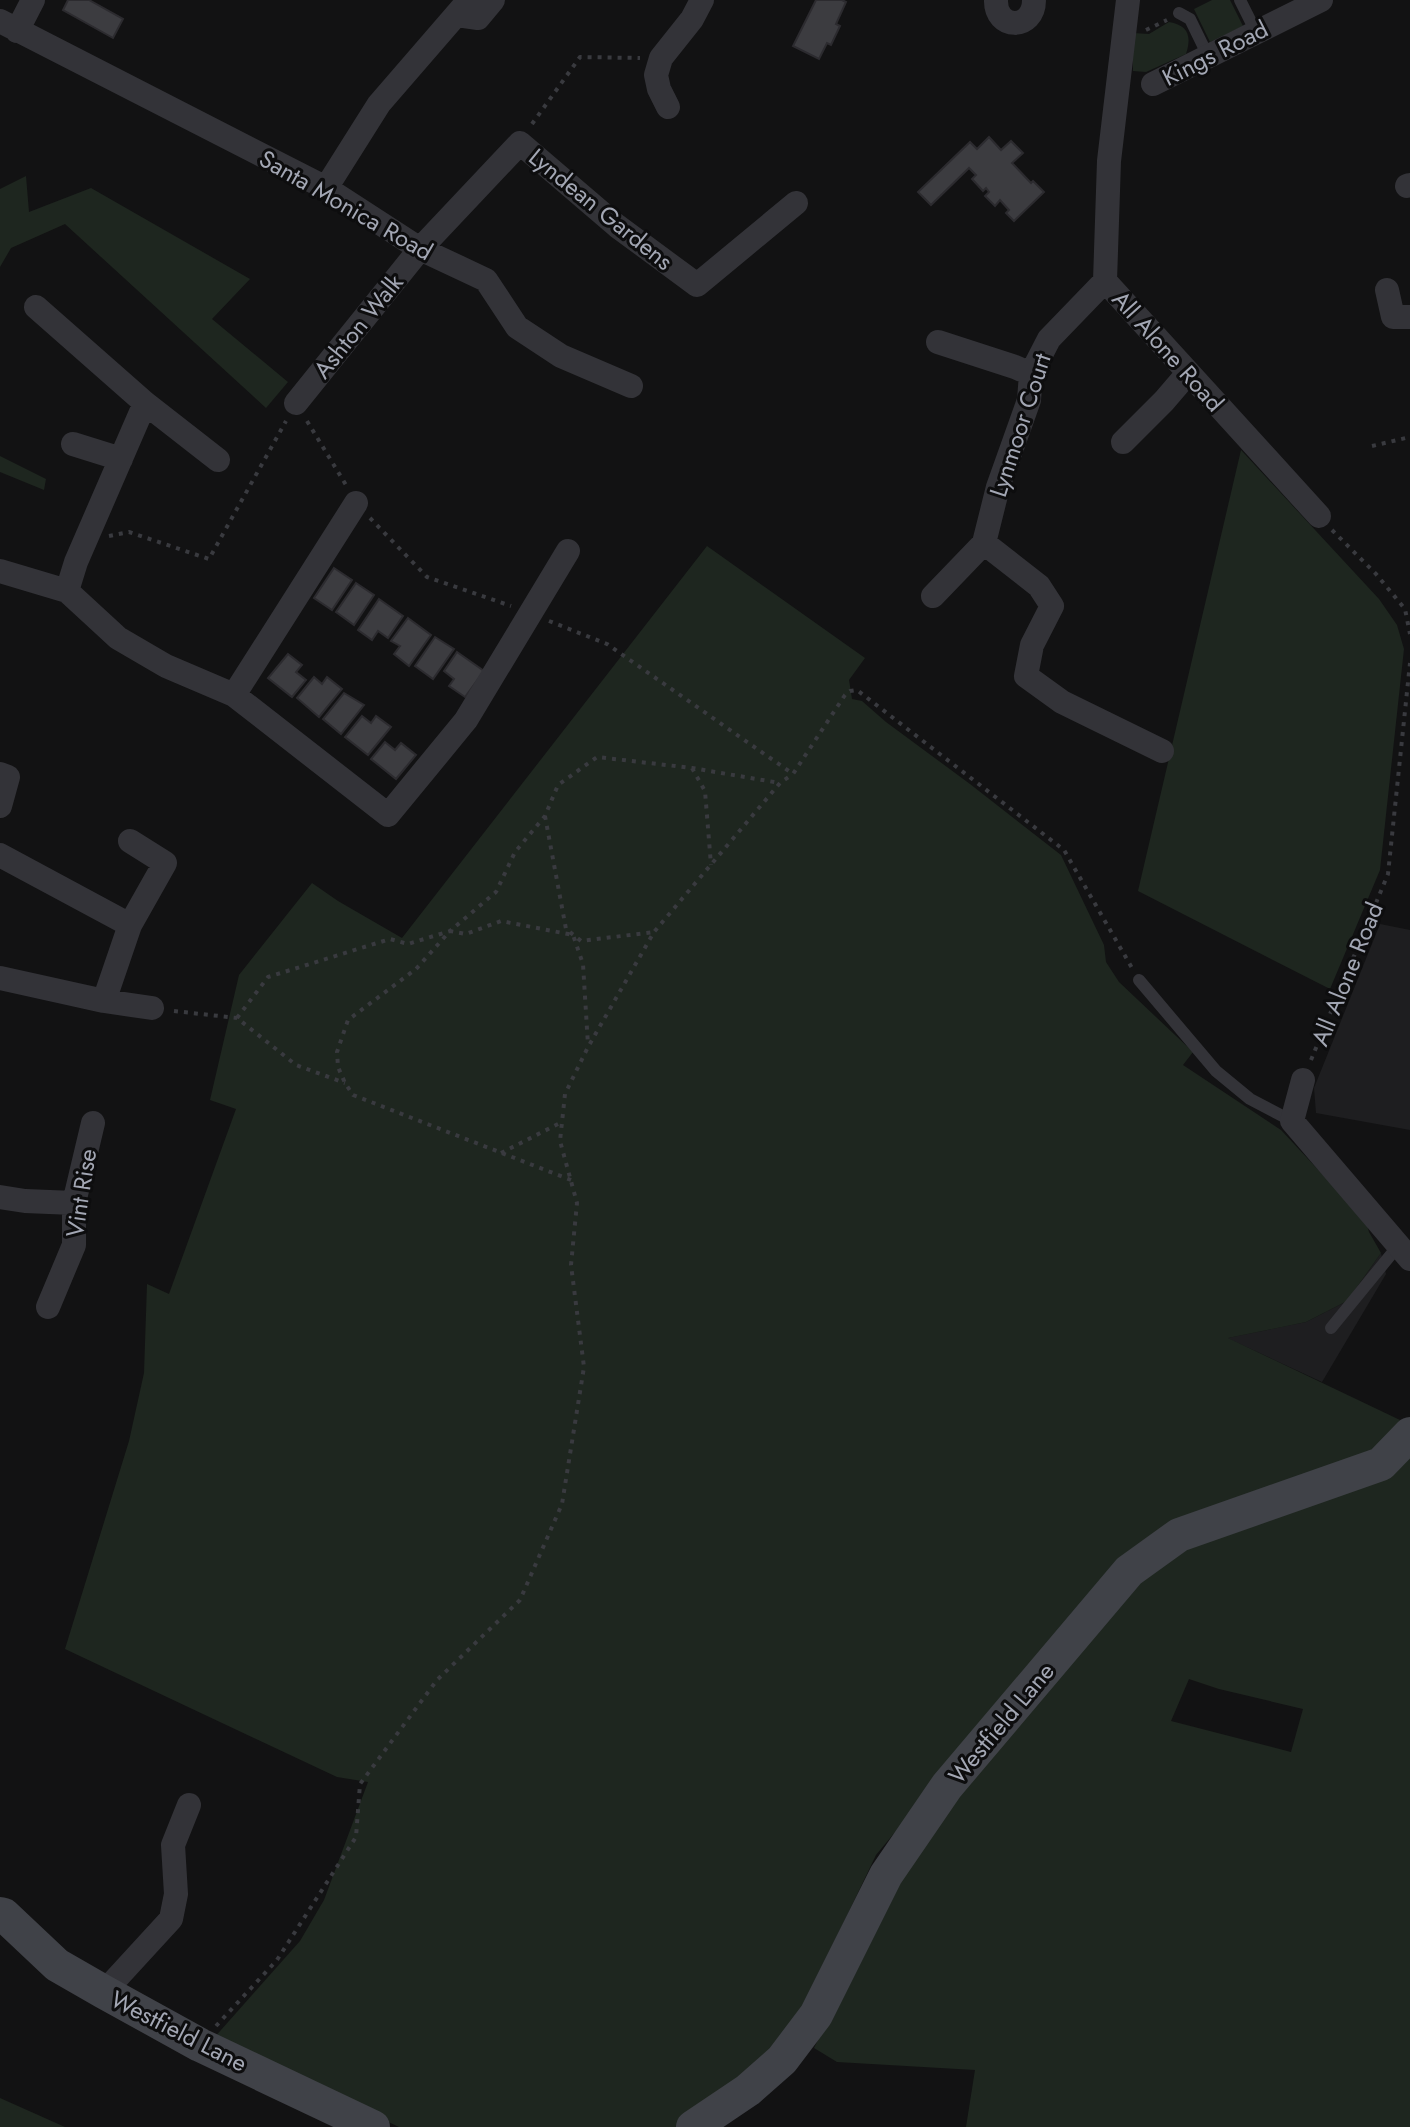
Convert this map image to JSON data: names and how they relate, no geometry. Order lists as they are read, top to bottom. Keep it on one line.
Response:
{"streets":{"street":["Kings Road","Santa Monica Road","Lyndean Gardens","Ashton Walk","All Alone Road","Lynmoor Court","Vint Rise","Westfield Lane"]},"crossings":[["Santa Monica Road","Lyndean Gardens"],["Santa Monica Road","Ashton Walk"],["Lyndean Gardens","Ashton Walk"],["All Alone Road","Lynmoor Court"]]}
